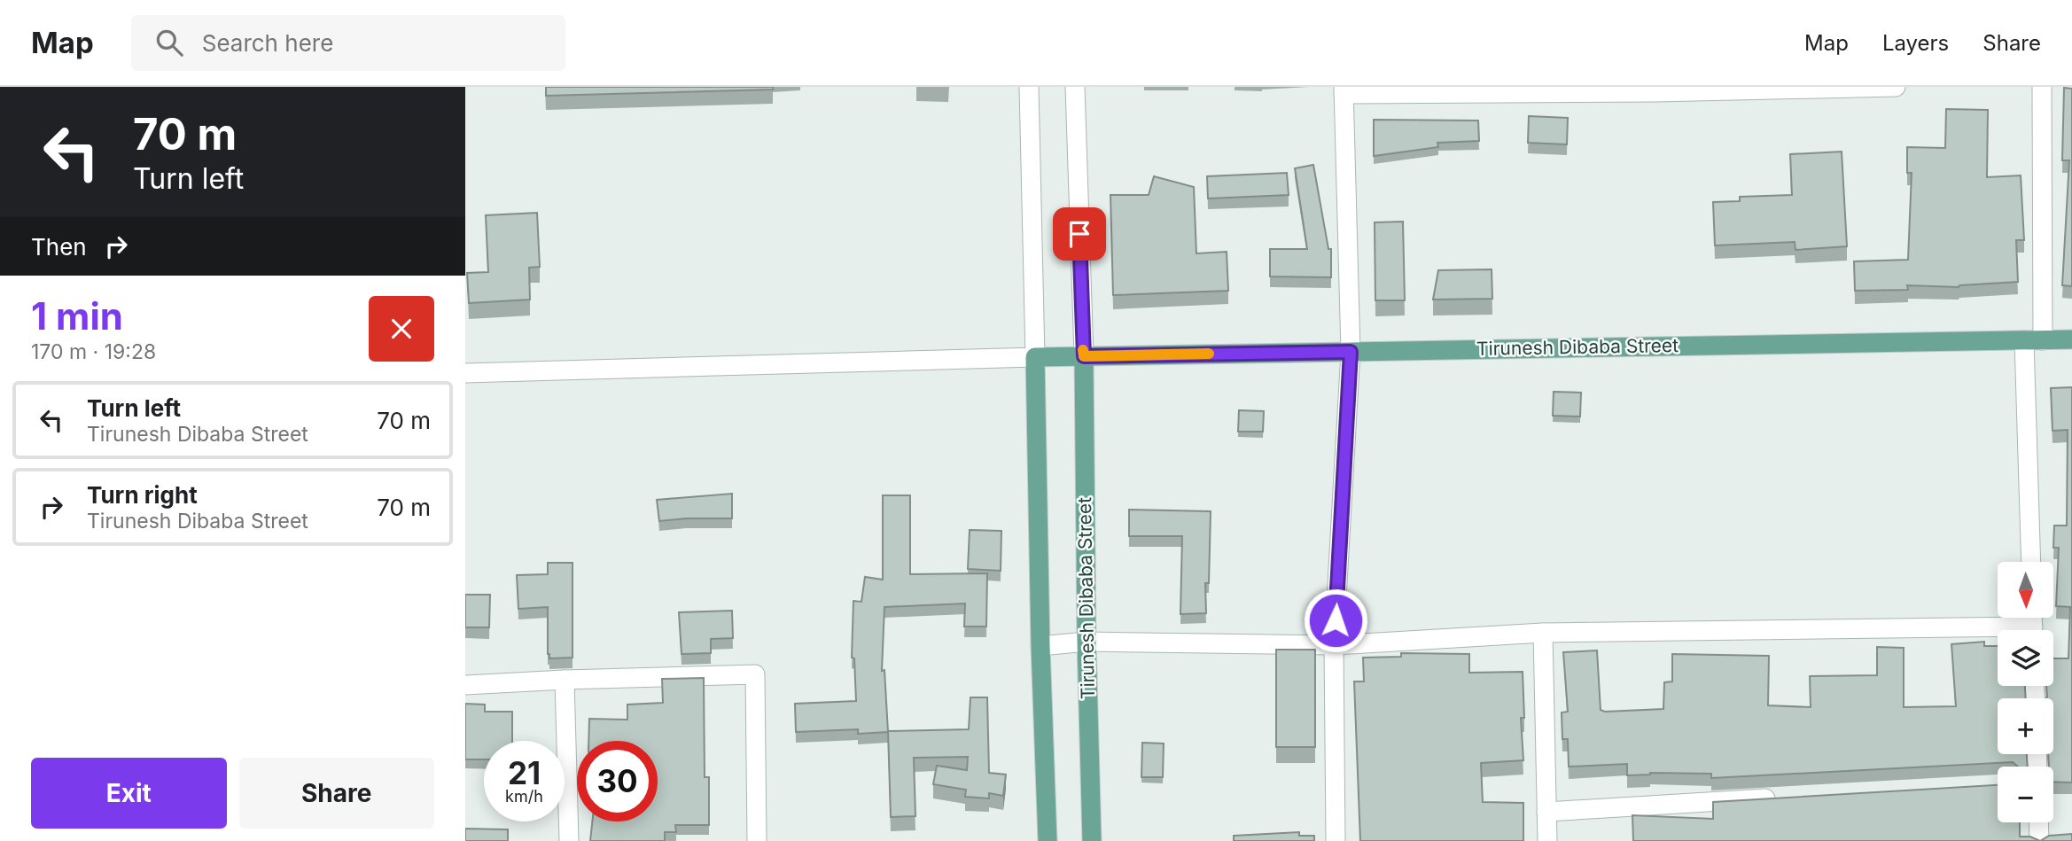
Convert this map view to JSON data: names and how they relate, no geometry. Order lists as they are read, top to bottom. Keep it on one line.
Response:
{"streets":{"main road":["Tirunesh Dibaba Street"]},"north":"bottom","page":{"header":"Map","search":"Search here","nav":["Map","Layers","Share"],"turn":["70 m","Turn left"],"then":"Then","heading":["1 min","170 m · 19:28"],"list":[{"name":"Turn left","note":"Tirunesh Dibaba Street","value":"70 m"},{"name":"Turn right","note":"Tirunesh Dibaba Street","value":"70 m"}],"map_buttons":["+","−"],"speed":"21 km/h","limit":"30","buttons":["Exit","Share"]}}
